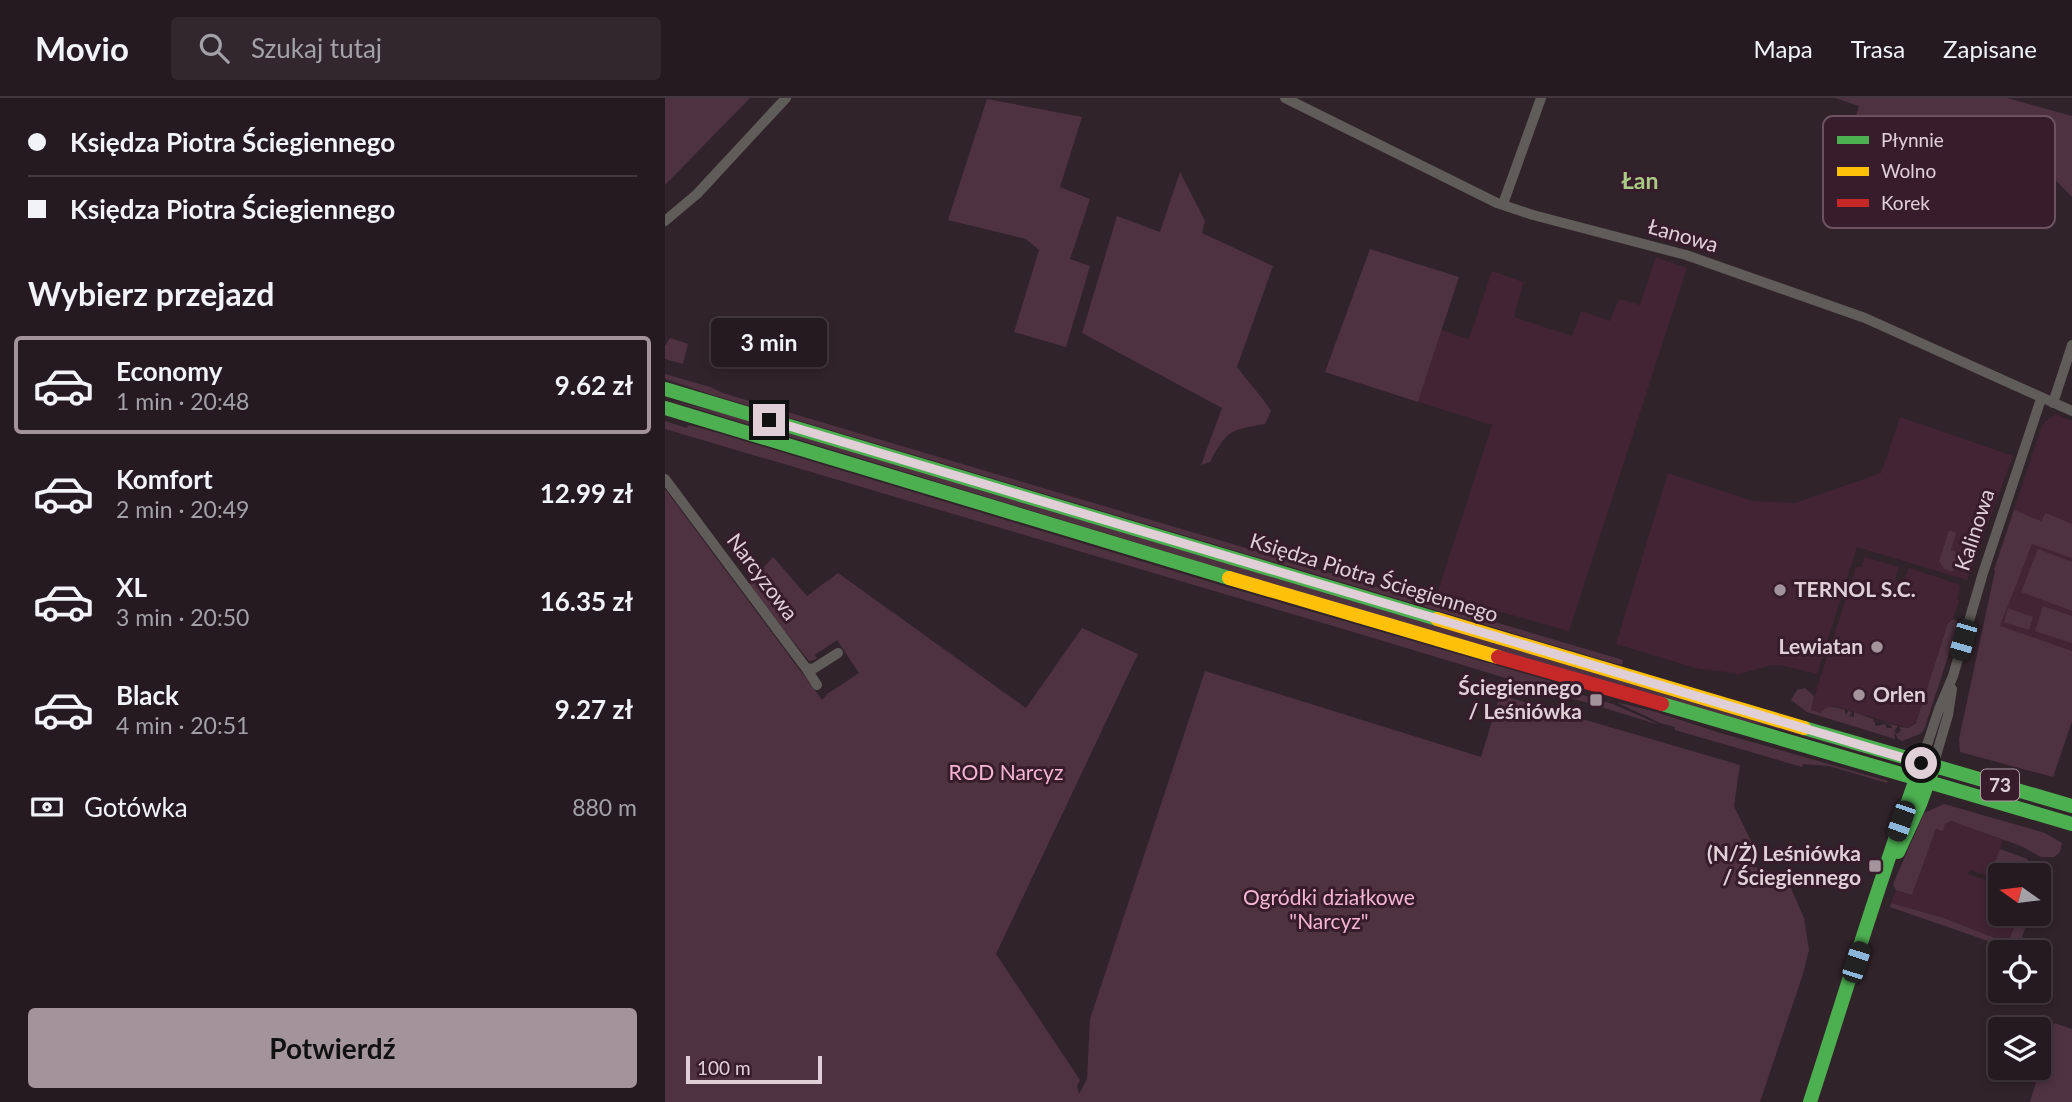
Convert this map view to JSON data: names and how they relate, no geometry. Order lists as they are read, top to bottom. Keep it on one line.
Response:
{"streets":{"main road":["Kalinowa","Księdza Piotra Ściegiennego","73"],"street":["Łanowa","Narcyzowa"]},"crossings":[["Łanowa","Kalinowa"],["Kalinowa","Księdza Piotra Ściegiennego"]],"districts":["Łan"],"parks":["ROD Narcyz","Ogródki działkowe \"Narcyz\""],"places":{"other":["TERNOL S.C.","Lewiatan","Orlen"],"transit":["Ściegiennego / Leśniówka","(N/Ż) Leśniówka / Ściegiennego"]},"legend":["Płynnie","Wolno","Korek"],"scale_bar":"100 m","north":"left","page":{"header":"Movio","search":"Szukaj tutaj","nav":["Mapa","Trasa","Zapisane"],"banner":["Księdza Piotra Ściegiennego","Księdza Piotra Ściegiennego"],"heading":"Wybierz przejazd","bubble":"3 min","list":[{"name":"Economy","note":"1 min · 20:48","value":"9.62 zł"},{"name":"Komfort","note":"2 min · 20:49","value":"12.99 zł"},{"name":"XL","note":"3 min · 20:50","value":"16.35 zł"},{"name":"Black","note":"4 min · 20:51","value":"9.27 zł"}],"pay":["Gotówka","880 m"],"buttons":"Potwierdź","scale":"100 m"}}
